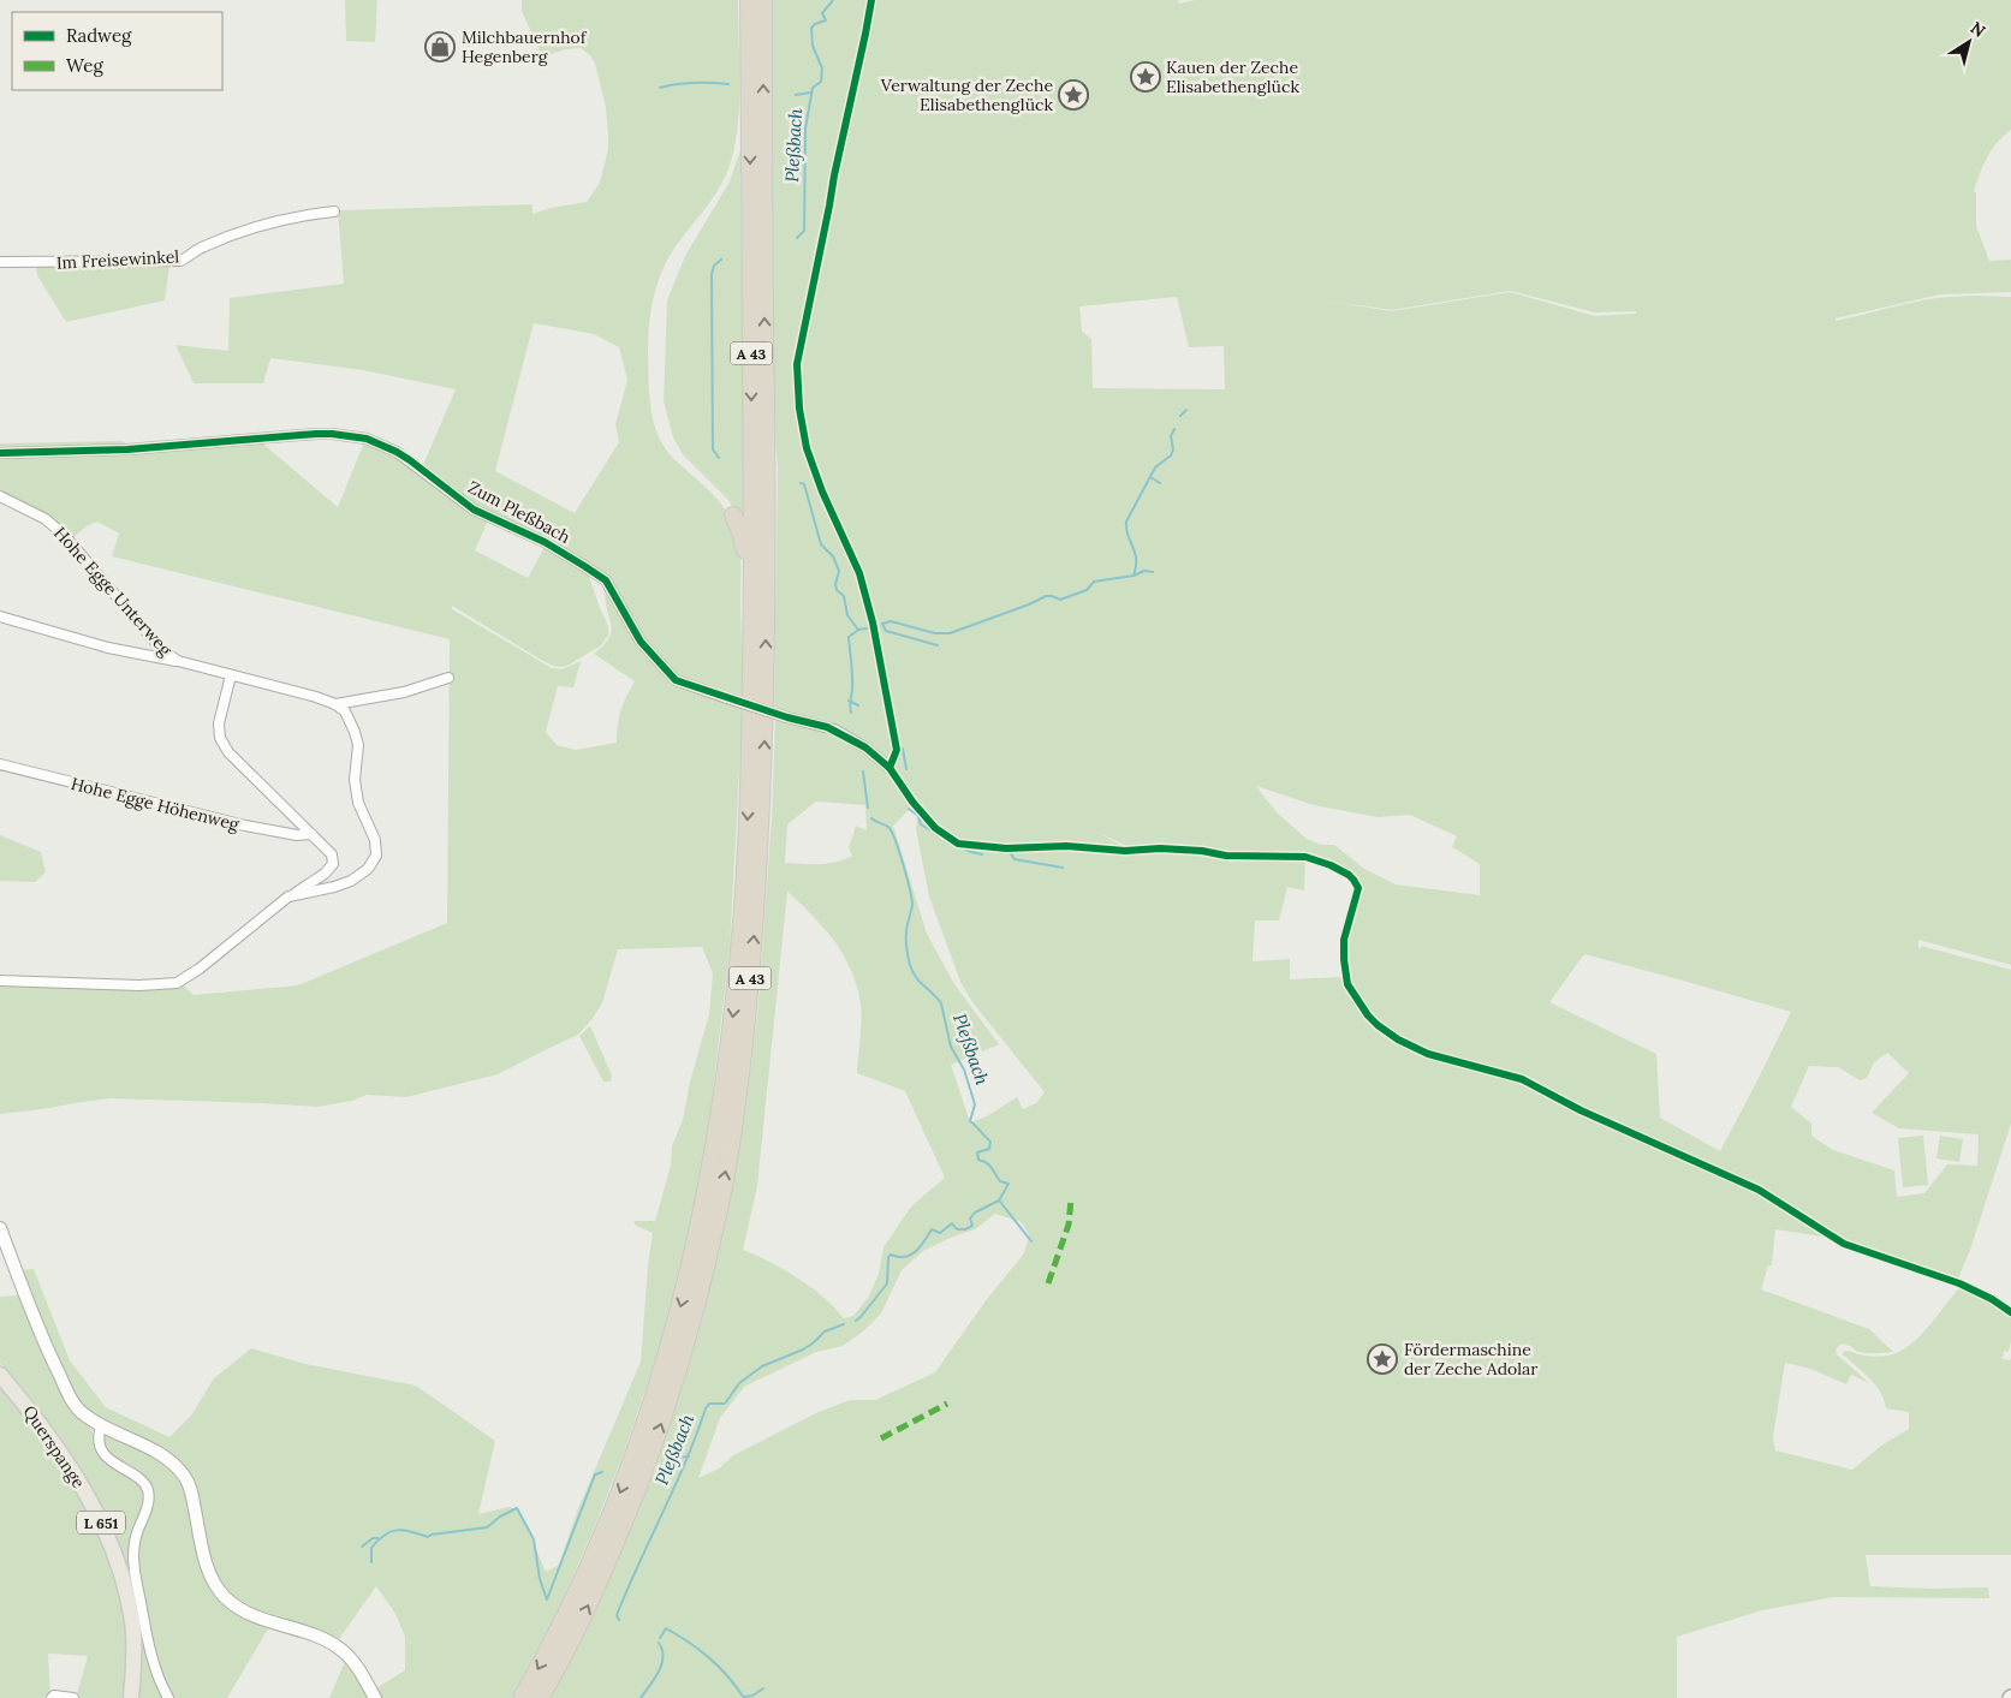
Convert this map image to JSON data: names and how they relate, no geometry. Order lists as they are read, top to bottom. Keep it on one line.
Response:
{"streets":{"highway":["A 43"],"main road":["Querspange","L 651"],"street":["Im Freisewinkel","Zum Pleßbach","Hohe Egge Unterweg","Hohe Egge Höhenweg"]},"water":["Pleßbach"],"places":{"shop":["Milchbauernhof Hegenberg"],"place":["Kauen der Zeche Elisabethenglück","Verwaltung der Zeche Elisabethenglück","Fördermaschine der Zeche Adolar"]},"legend":["Radweg","Weg"],"north":"top right"}
